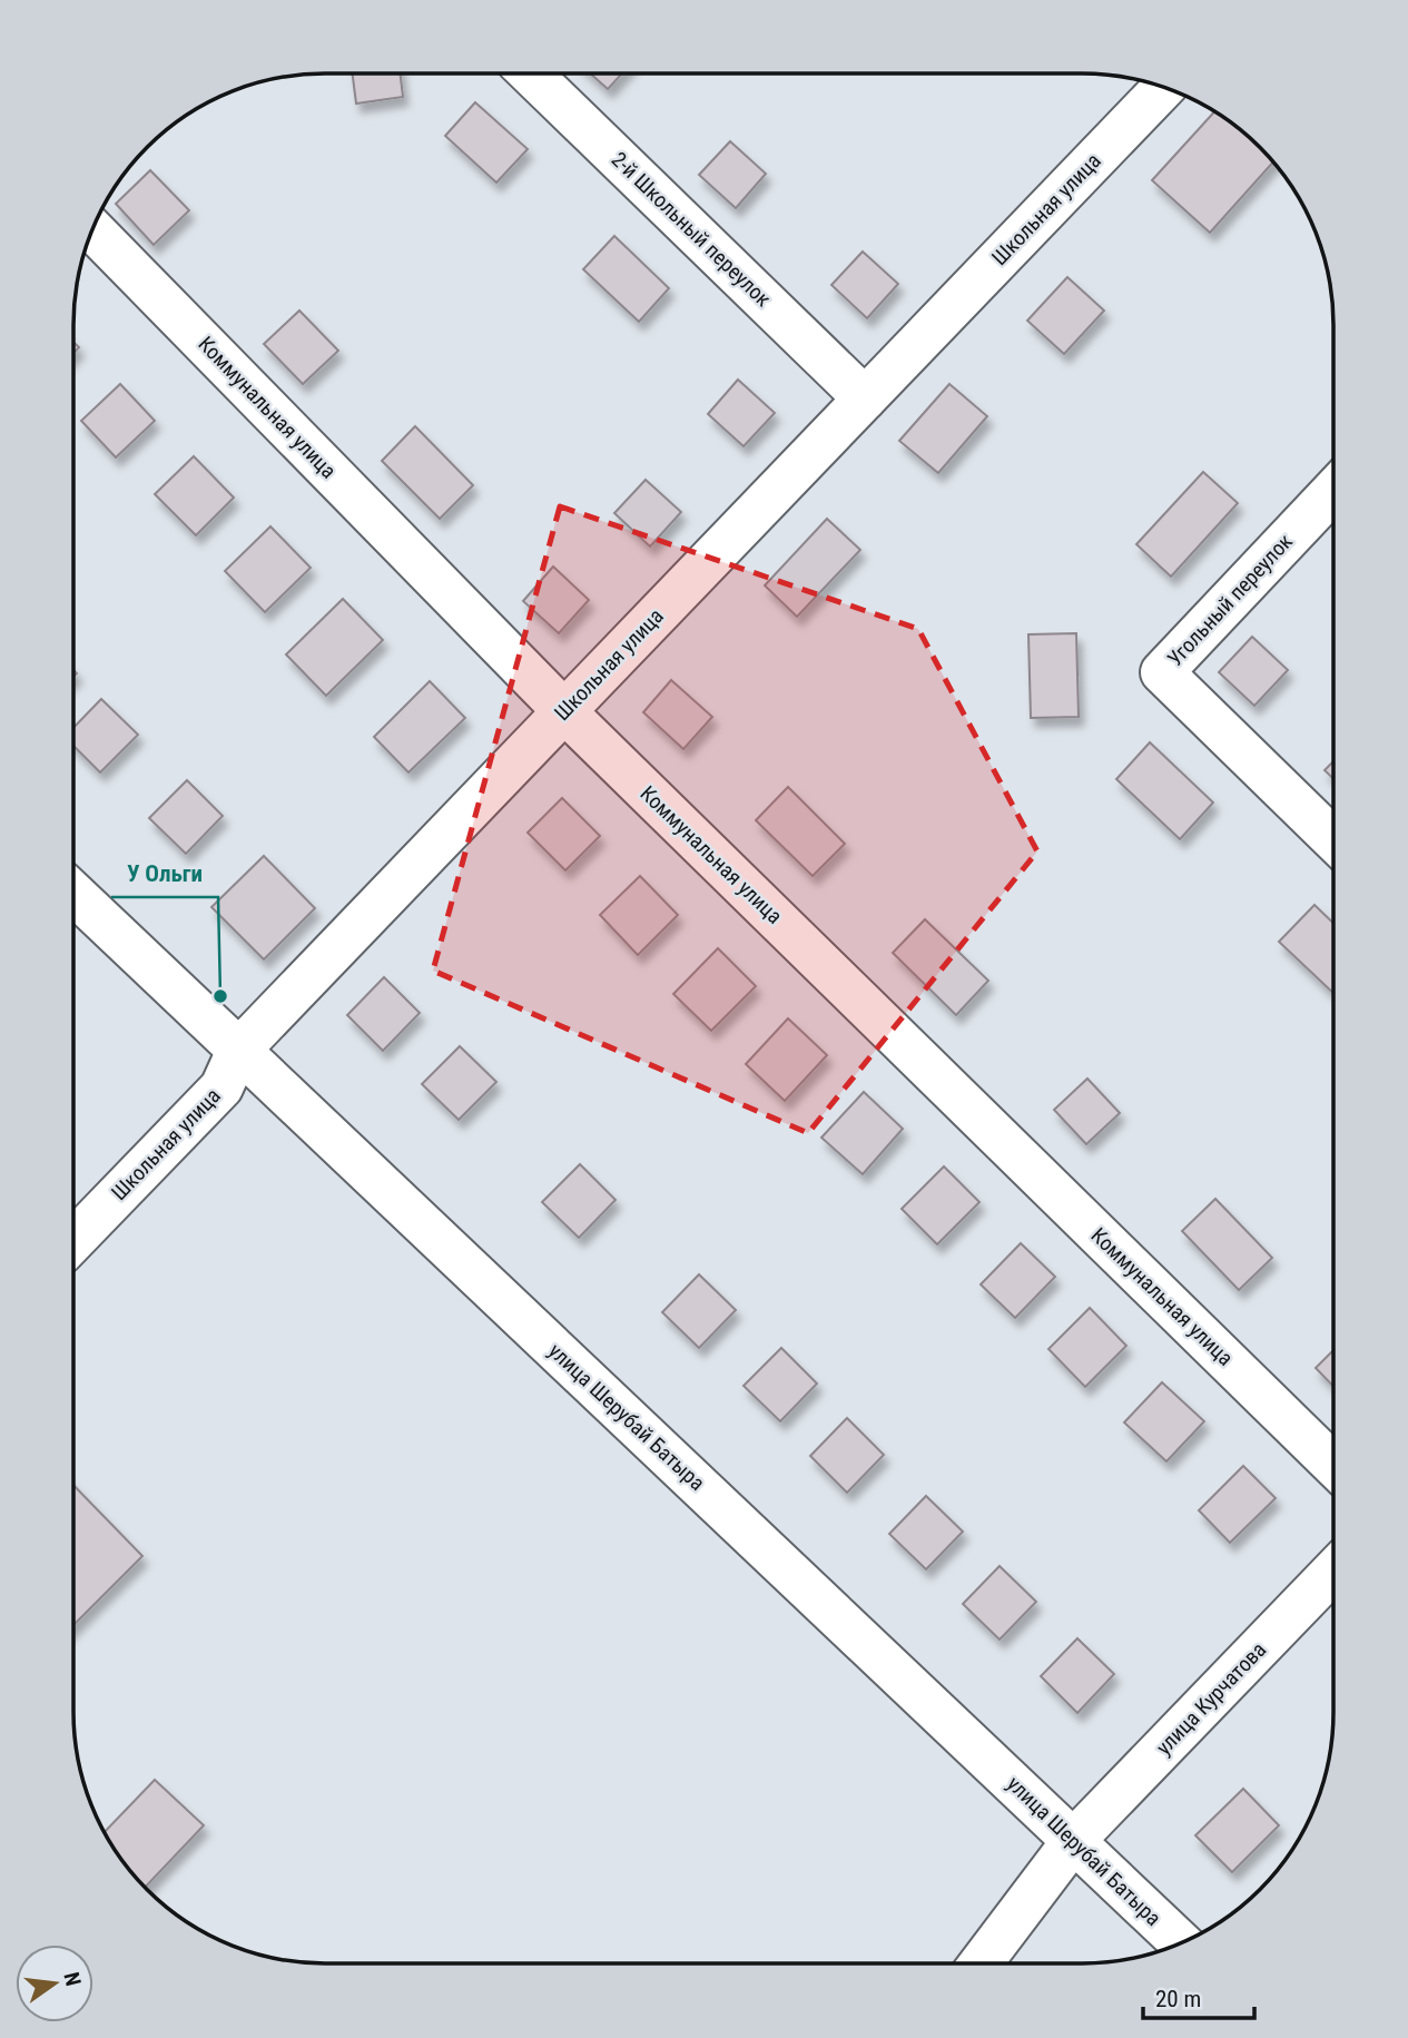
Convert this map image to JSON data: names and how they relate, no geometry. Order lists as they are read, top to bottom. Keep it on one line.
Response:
{"streets":{"street":["Школьная улица","2-й Школьный переулок","Коммунальная улица","Угольный переулок","улица Шерубай Батыра","улица Курчатова"]},"crossings":[["Школьная улица","2-й Школьный переулок"],["Школьная улица","Коммунальная улица"],["Школьная улица","улица Шерубай Батыра"],["улица Шерубай Батыра","улица Курчатова"]],"places":["У Ольги"],"scale_bar":"20 m","north":"right"}
